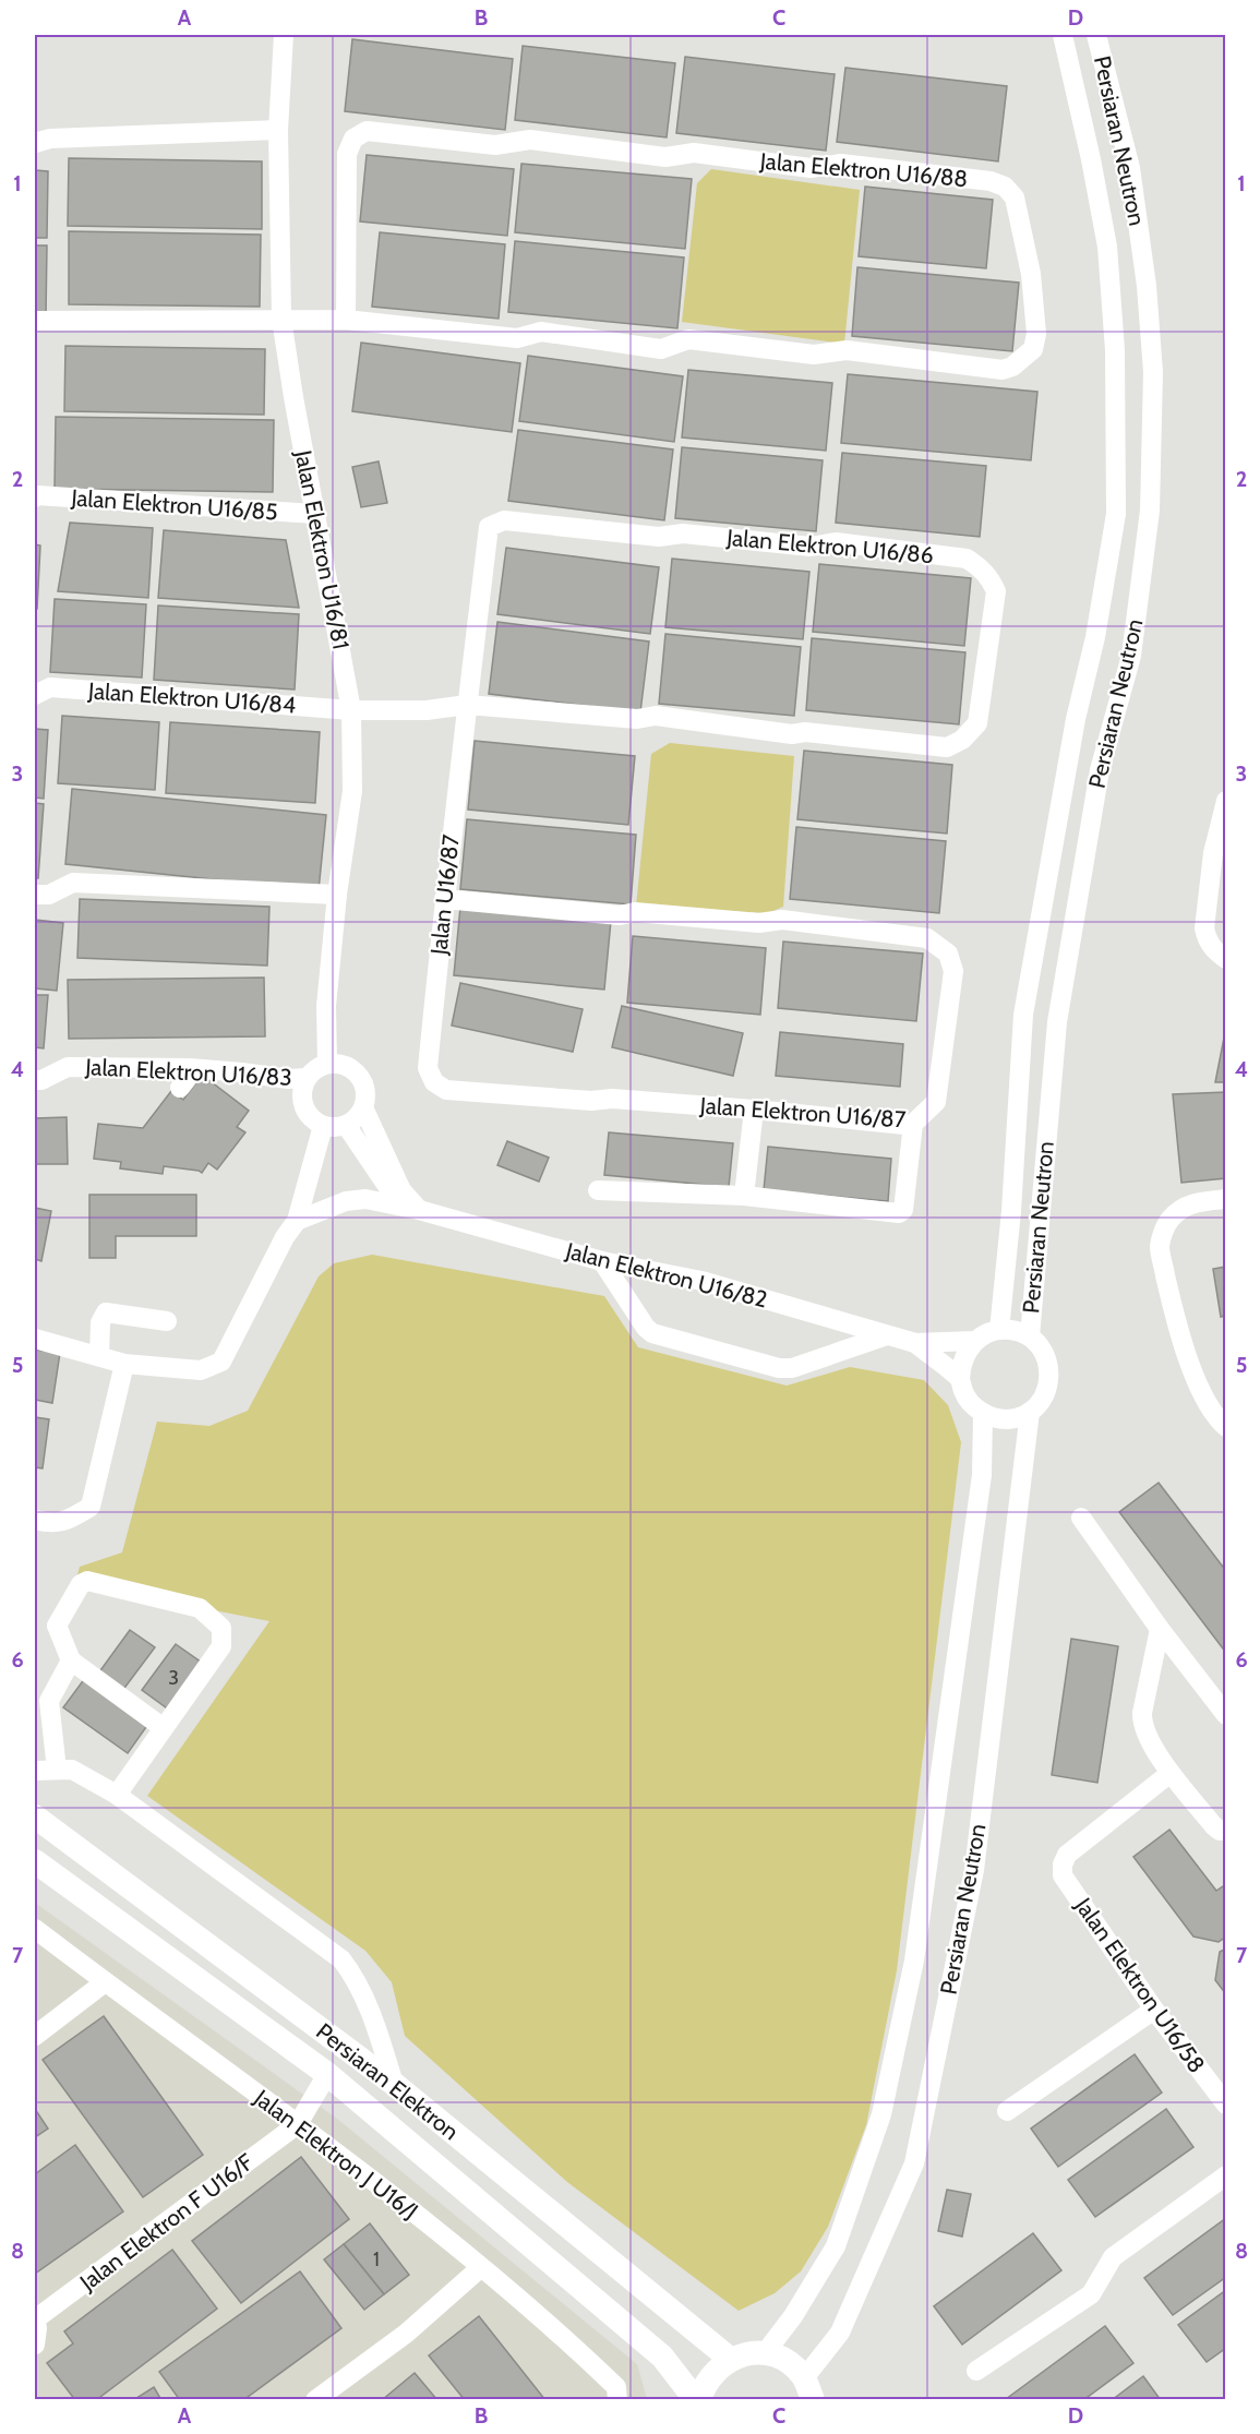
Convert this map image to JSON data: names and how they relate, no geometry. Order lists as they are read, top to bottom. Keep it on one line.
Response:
{"streets":{"main road":["Persiaran Elektron"],"street":["Persiaran Neutron","Jalan Elektron U16/88","Jalan Elektron U16/85","Jalan Elektron U16/86","Jalan Elektron U16/81","Jalan Elektron U16/84","Jalan U16/87","Jalan Elektron U16/83","Jalan Elektron U16/87","Jalan Elektron U16/82","Jalan Elektron U16/58","Jalan Elektron J U16/J","Jalan Elektron F U16/F"]},"crossings":[["Jalan Elektron U16/85","Jalan Elektron U16/81"],["Jalan Elektron U16/86","Jalan Elektron U16/81"],["Jalan Elektron U16/86","Jalan Elektron U16/84"],["Jalan Elektron U16/86","Jalan U16/87"],["Jalan Elektron U16/81","Jalan Elektron U16/84"],["Jalan Elektron U16/81","Jalan Elektron U16/83"],["Jalan U16/87","Jalan Elektron U16/87"],["Jalan Elektron J U16/J","Jalan Elektron F U16/F"]],"house_numbers":["3","1"],"grid":{"columns":["A","B","C","D"],"rows":["1","2","3","4","5","6","7","8"]}}
